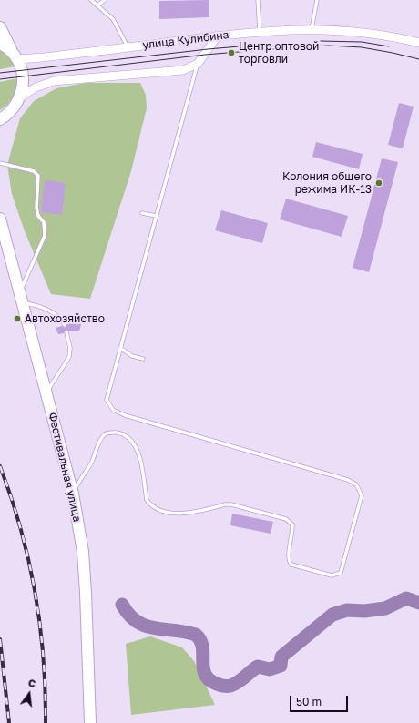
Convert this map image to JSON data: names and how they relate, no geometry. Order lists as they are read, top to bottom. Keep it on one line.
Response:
{"streets":{"main road":["Фестивальная улица"],"street":["улица Кулибина"]},"places":["Центр оптовой торговли","Колония общего режима ИК-13","Автохозяйство"],"scale_bar":"50 m","north":"top"}
